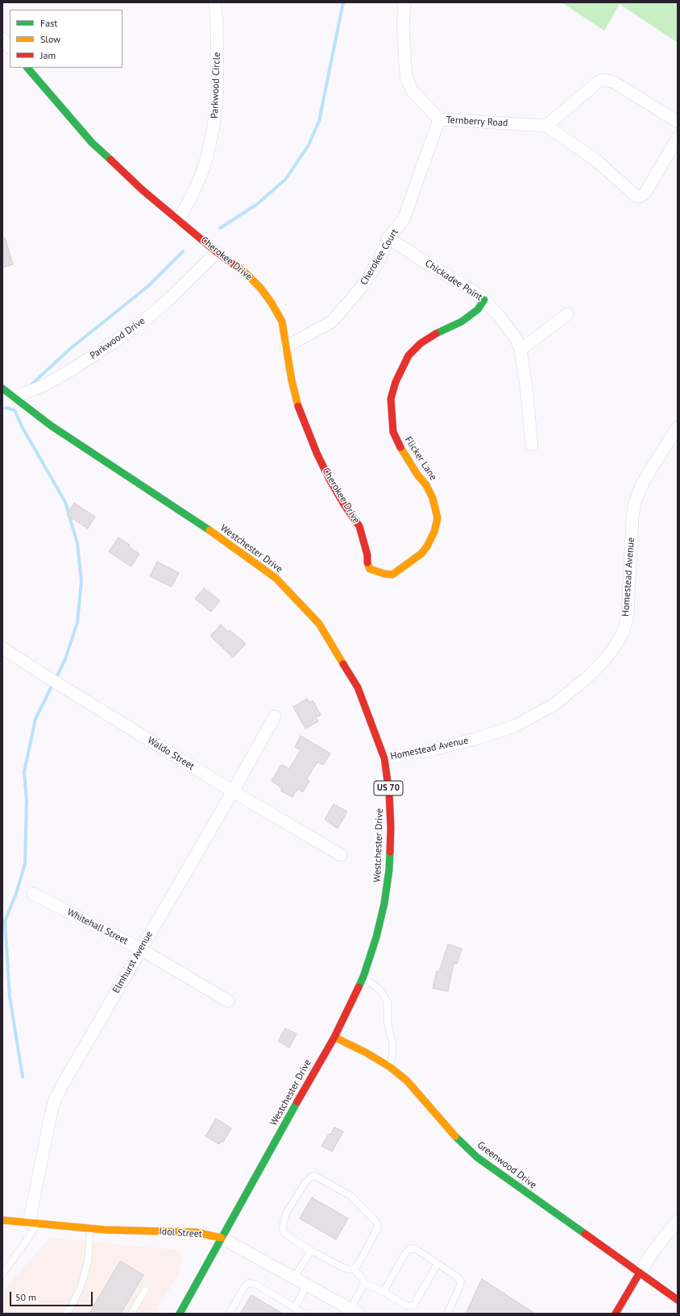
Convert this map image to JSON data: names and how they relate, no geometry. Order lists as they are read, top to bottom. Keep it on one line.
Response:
{"streets":{"street":["Parkwood Circle","Ternberry Road","Cherokee Court","Cherokee Drive","Chickadee Point","Parkwood Drive","Flicker Lane","Westchester Drive","Homestead Avenue","Waldo Street","US 70","Whitehall Street","Elmhurst Avenue","Greenwood Drive","Idol Street"]},"crossings":[["Parkwood Circle","Cherokee Drive"],["Ternberry Road","Cherokee Court"],["Cherokee Court","Cherokee Drive"],["Cherokee Court","Chickadee Point"],["Cherokee Drive","Parkwood Drive"],["Cherokee Drive","Flicker Lane"],["Chickadee Point","Flicker Lane"],["Parkwood Drive","Westchester Drive"],["Westchester Drive","Homestead Avenue"],["Westchester Drive","Greenwood Drive"],["Westchester Drive","Idol Street"],["Waldo Street","Elmhurst Avenue"],["Whitehall Street","Elmhurst Avenue"],["Elmhurst Avenue","Idol Street"]],"legend":["Fast","Slow","Jam"],"scale_bar":"50 m"}
